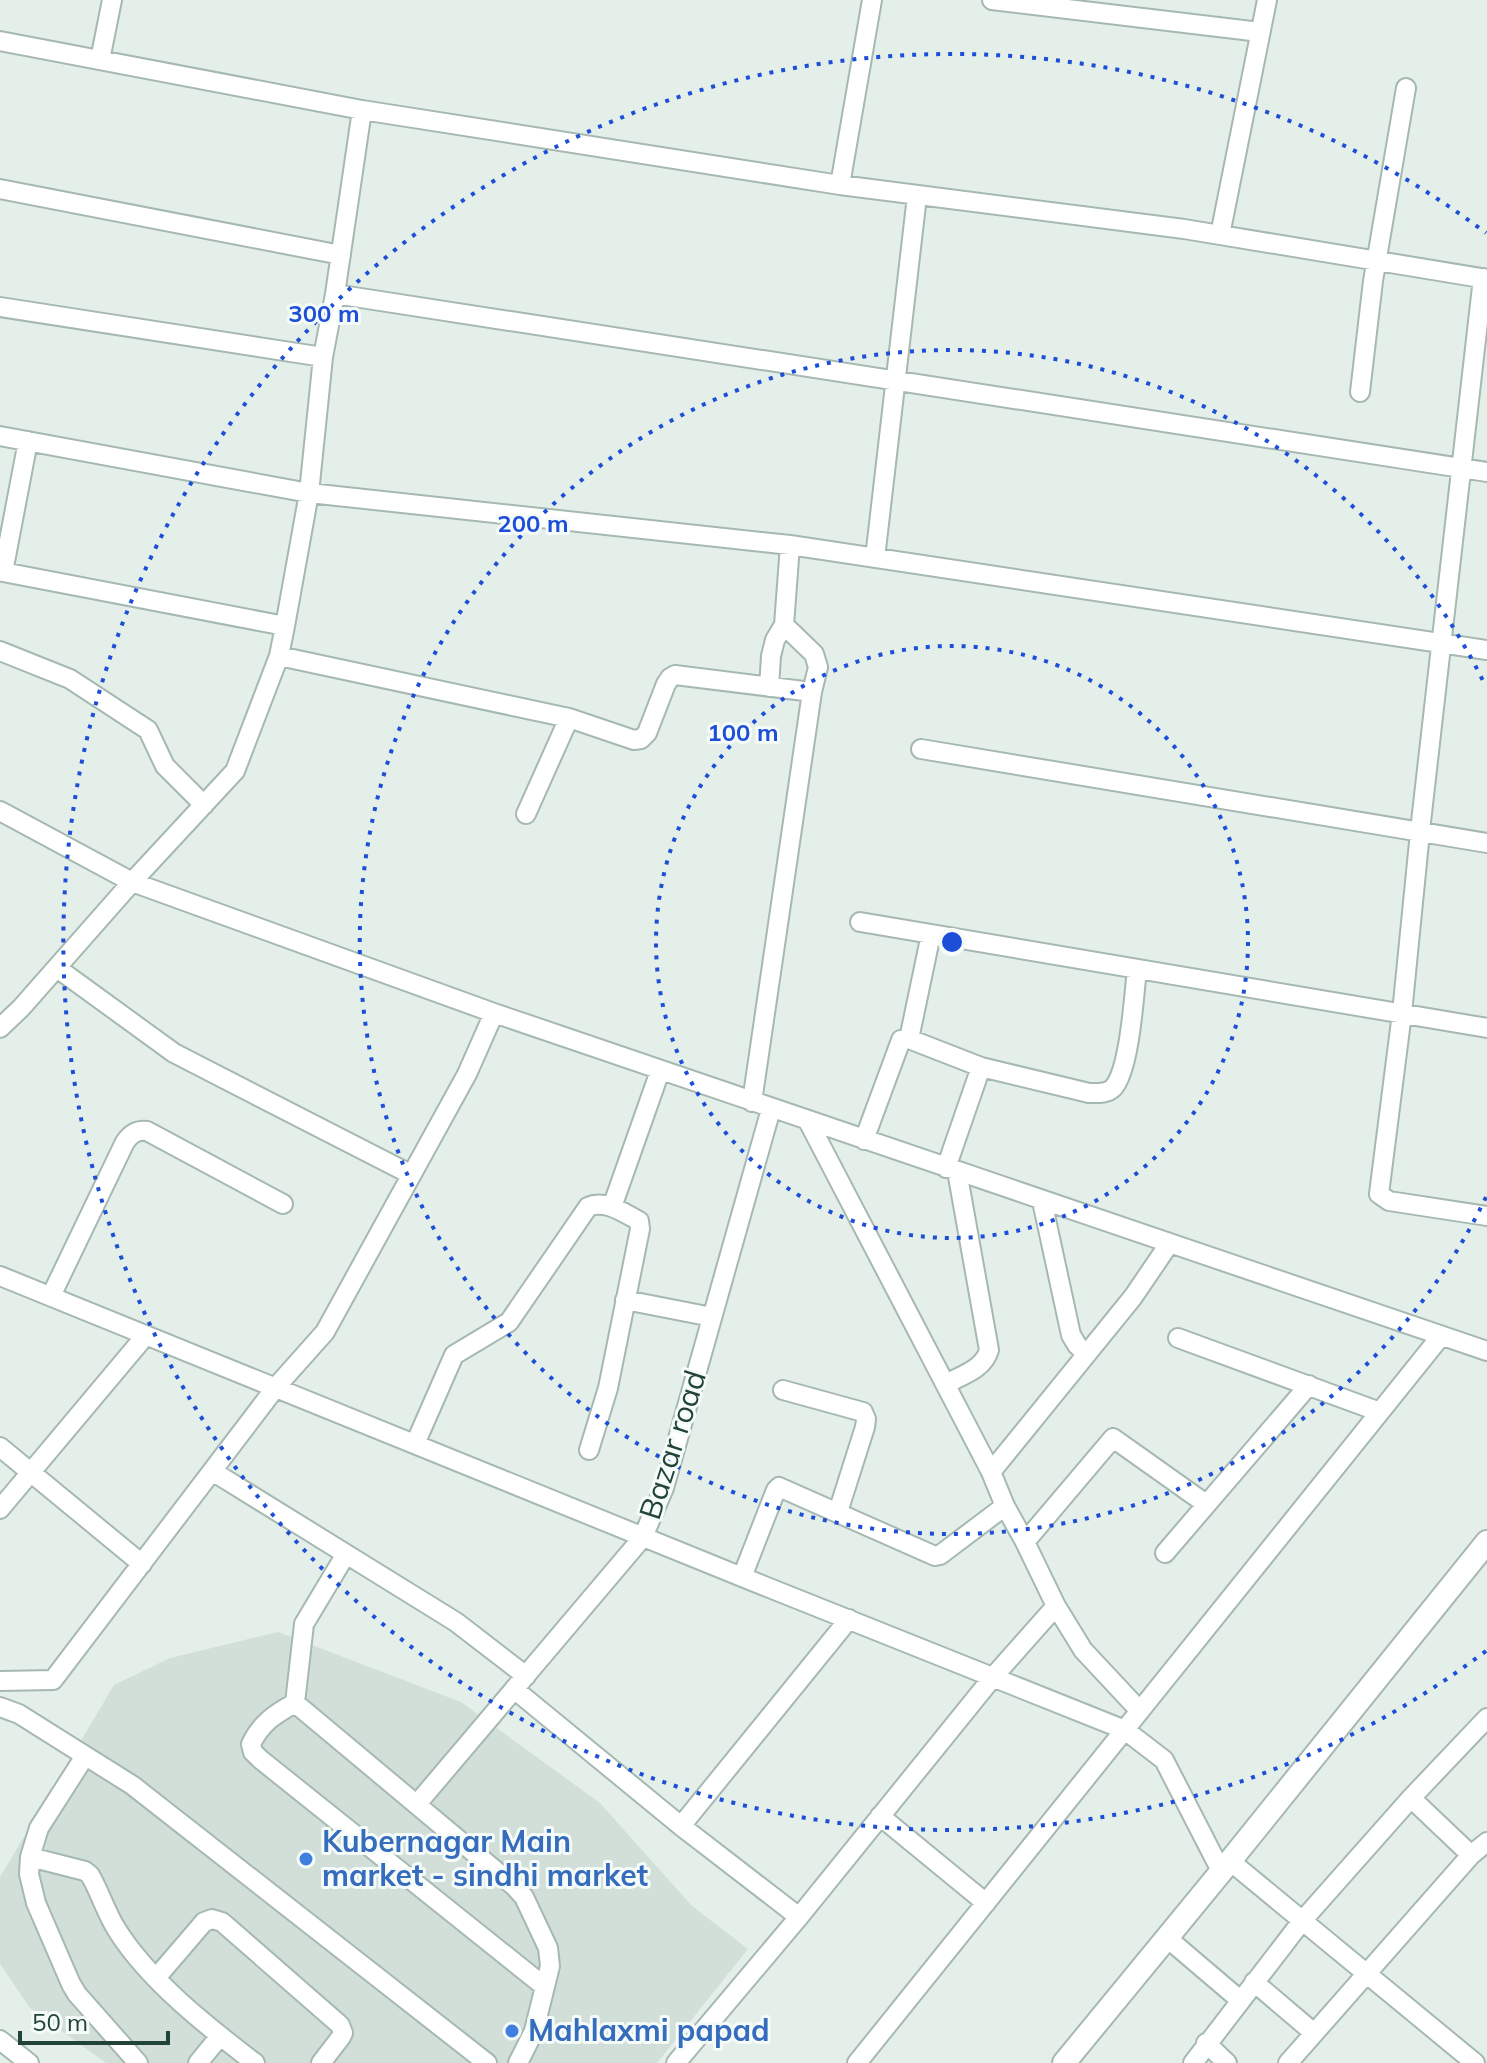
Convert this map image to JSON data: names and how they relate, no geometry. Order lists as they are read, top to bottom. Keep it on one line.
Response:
{"streets":{"street":["Bazar road"]},"places":["Kubernagar Main market - sindhi market","Mahlaxmi papad"],"scale_bar":"50 m","rings":["300 m","200 m","100 m"]}
